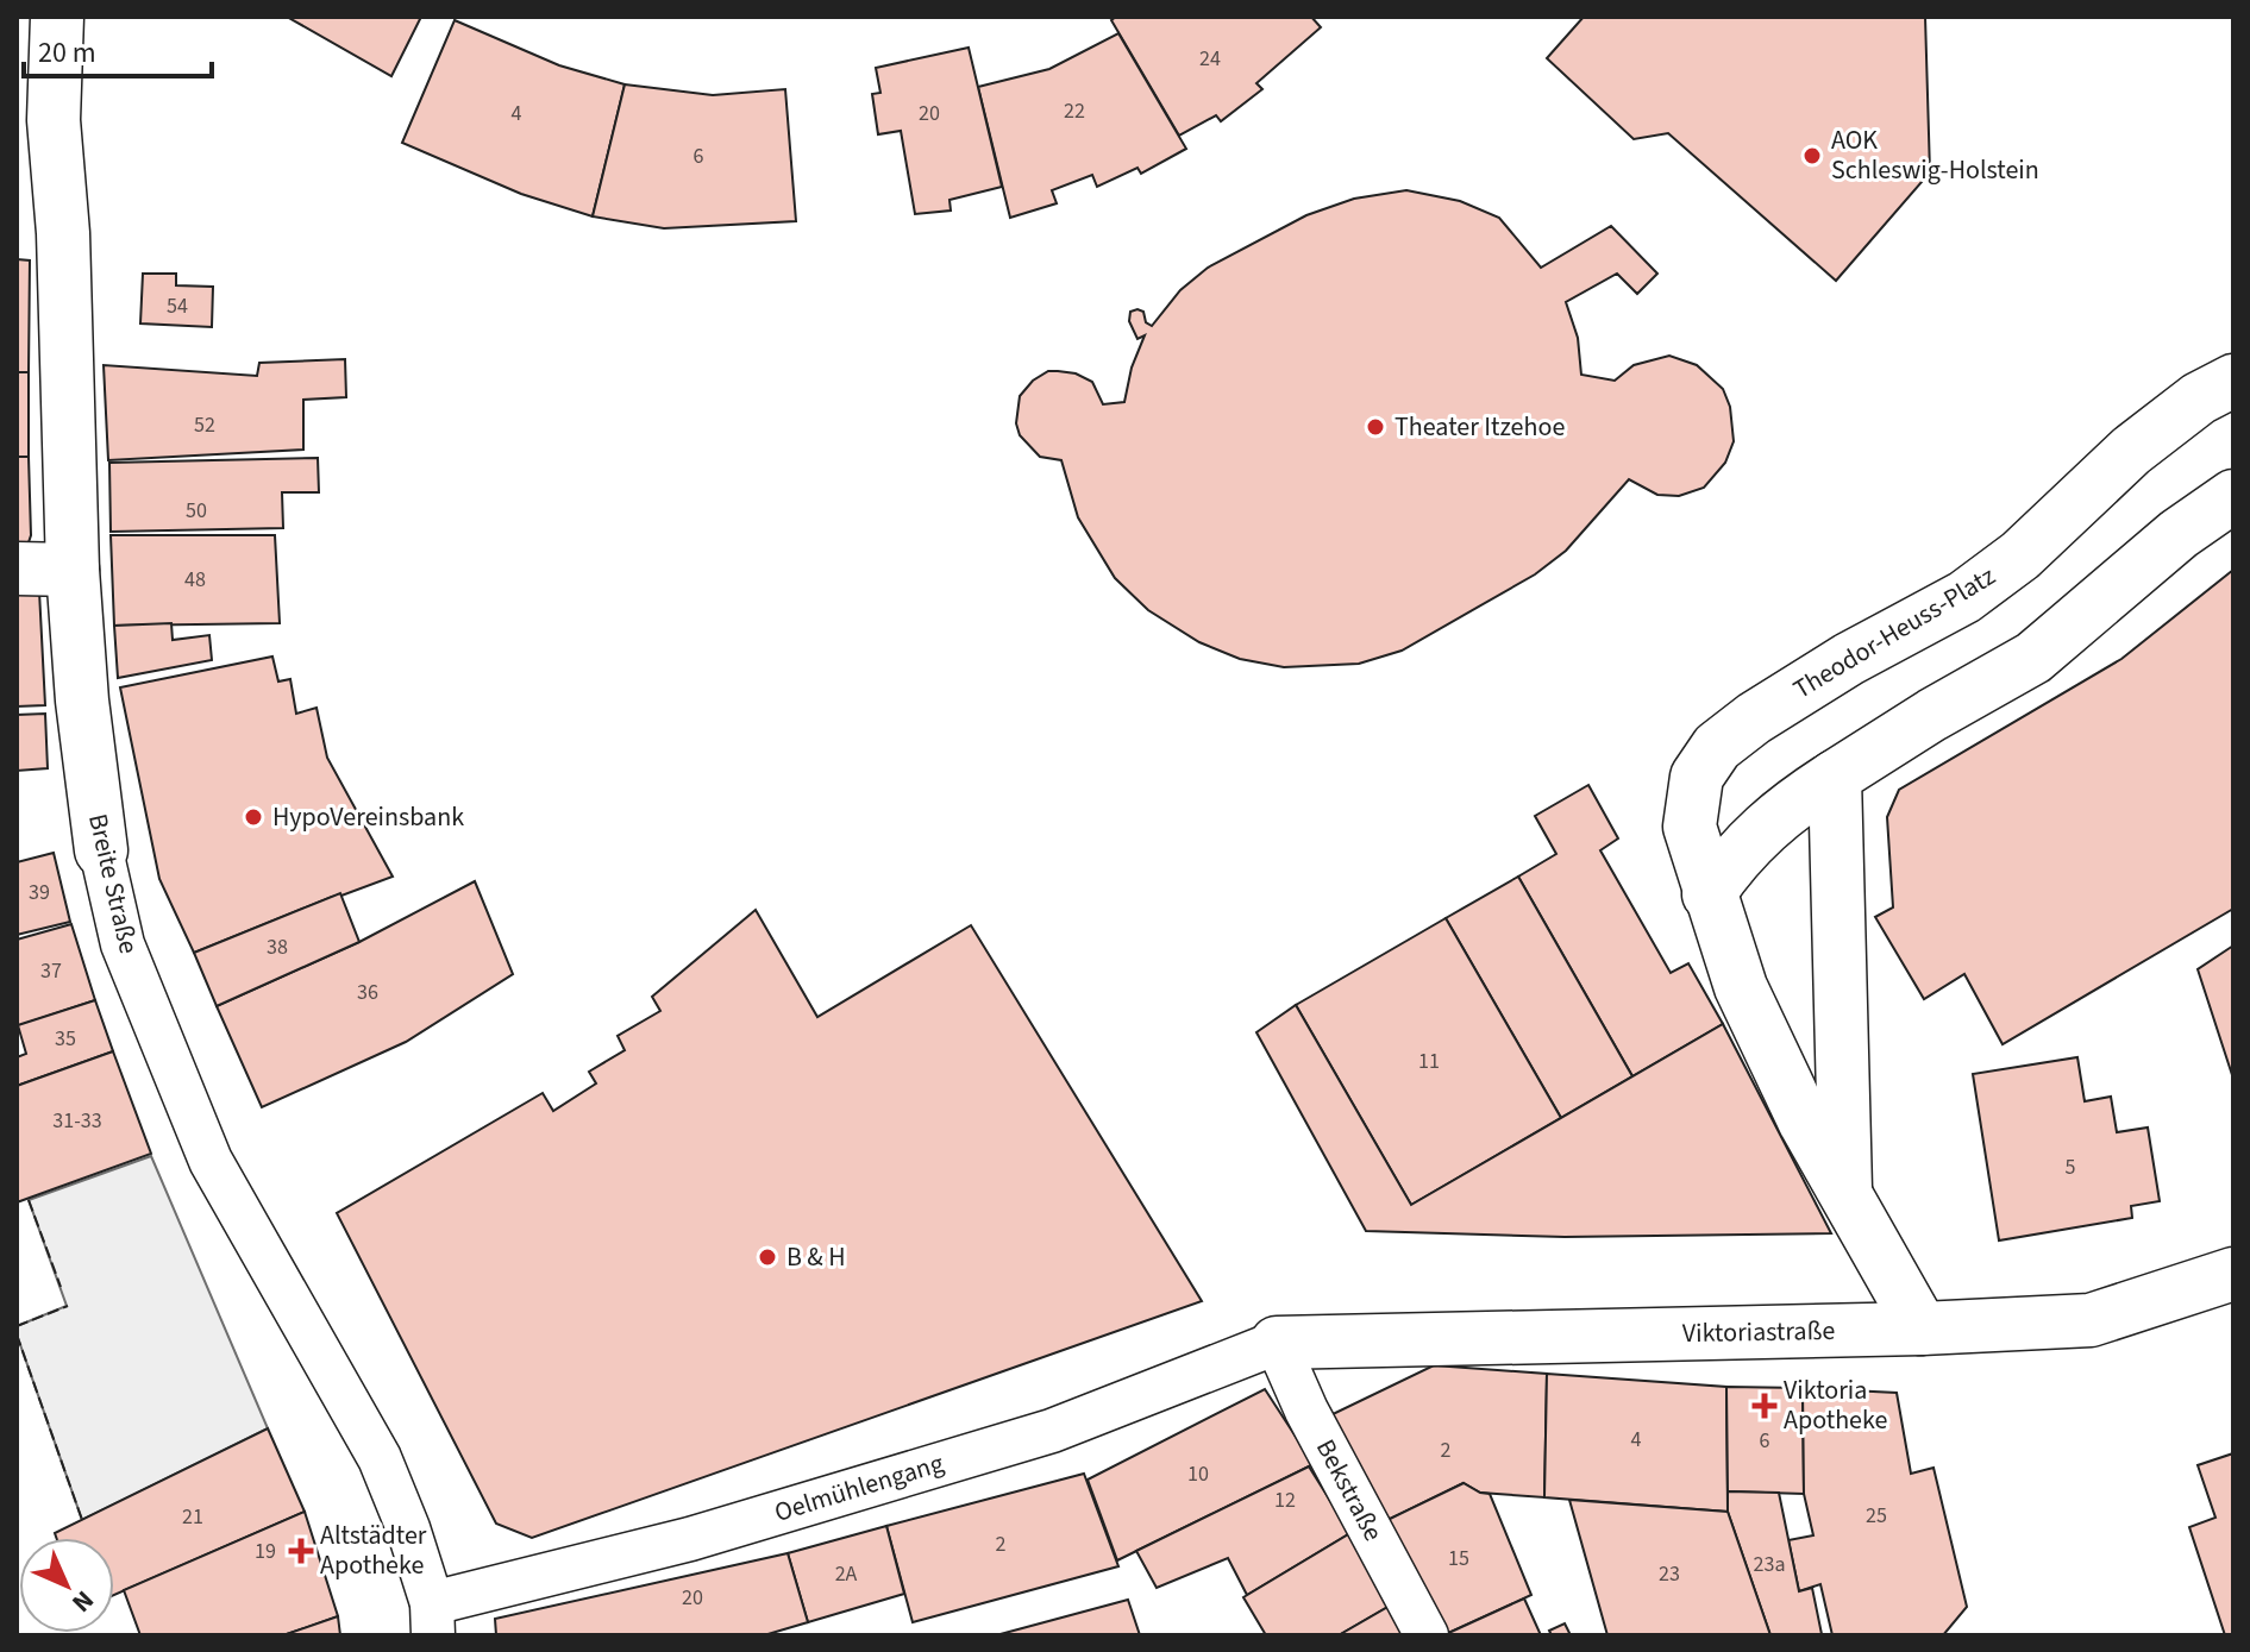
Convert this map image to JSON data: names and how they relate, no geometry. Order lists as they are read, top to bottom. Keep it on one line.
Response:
{"streets":{"street":["Theodor-Heuss-Platz","Breite Straße","Viktoriastraße","Oelmühlengang","Bekstraße"]},"crossings":[["Theodor-Heuss-Platz","Viktoriastraße"],["Breite Straße","Oelmühlengang"],["Viktoriastraße","Oelmühlengang"],["Viktoriastraße","Bekstraße"],["Oelmühlengang","Bekstraße"]],"places":{"other":["AOK Schleswig-Holstein","Theater Itzehoe","HypoVereinsbank","B & H"],"health":["Viktoria Apotheke","Altstädter Apotheke"]},"house_numbers":["24","22","4","20","6","54","52","50","48","39","38","37","36","35","11","31-33","5","4","6","2","10","12","25","21","2","19","15","23a","2A","23","20"],"scale_bar":"20 m","north":"bottom right"}
